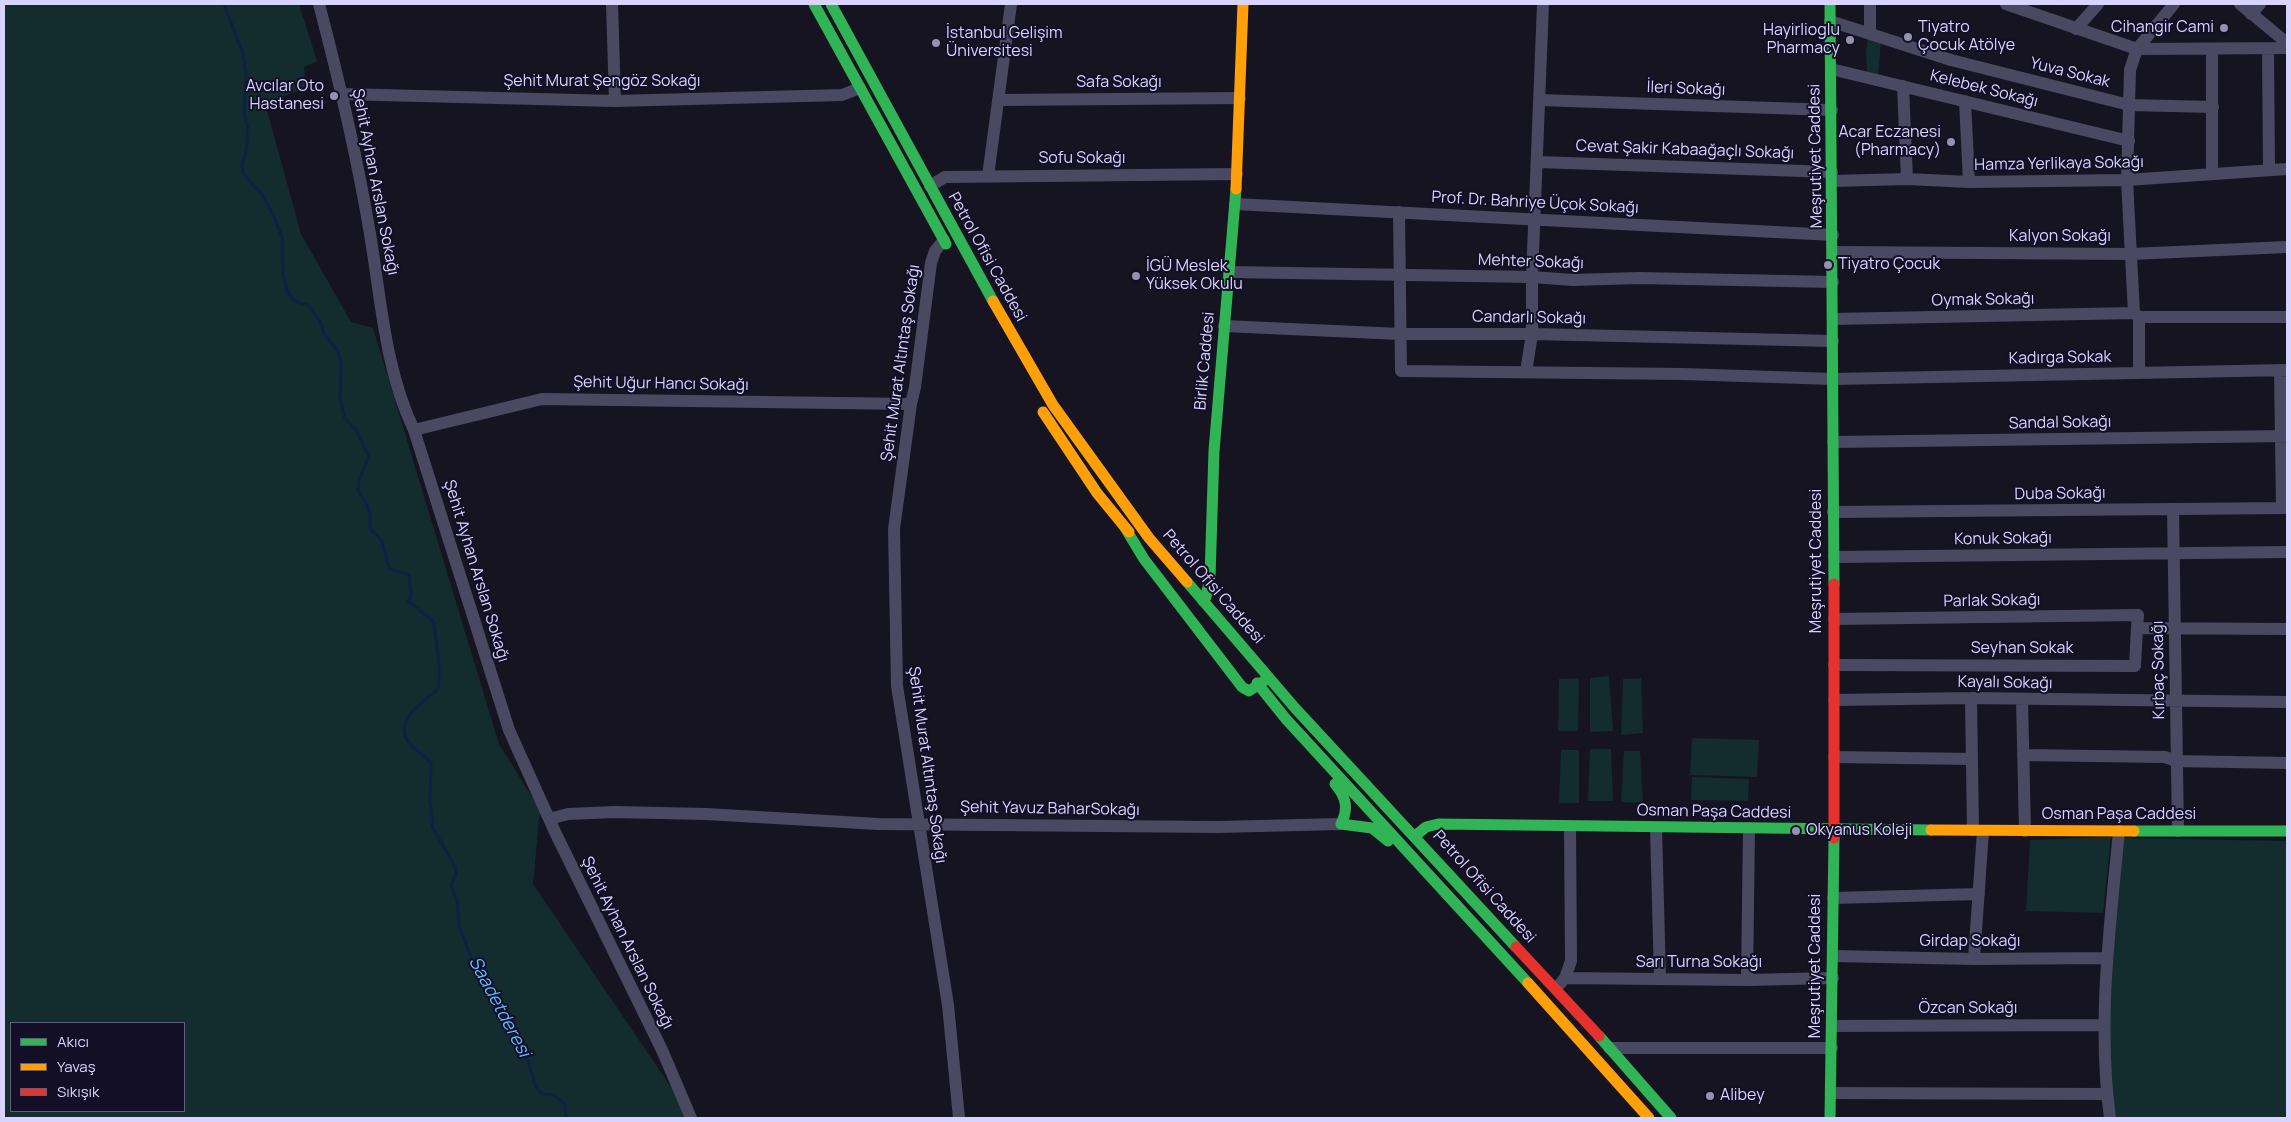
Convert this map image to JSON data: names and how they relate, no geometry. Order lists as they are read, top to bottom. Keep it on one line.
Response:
{"streets":{"main road":["Meşrutiyet Caddesi","Petrol Ofisi Caddesi","Birlik Caddesi","Osman Paşa Caddesi"],"street":["Yuva Sokak","Şehit Murat Şengöz Sokağı","Safa Sokağı","İleri Sokağı","Kelebek Sokağı","Cevat Şakir Kabaağaçlı Sokağı","Sofu Sokağı","Hamza Yerlikaya Sokağı","Şehit Ayhan Arslan Sokağı","Prof. Dr. Bahriye Üçok Sokağı","Kalyon Sokağı","Mehter Sokağı","Oymak Sokağı","Candarlı Sokağı","Kadırga Sokak","Şehit Murat Altıntaş Sokağı","Şehit Uğur Hancı Sokağı","Sandal Sokağı","Duba Sokağı","Konuk Sokağı","Parlak Sokağı","Seyhan Sokak","Kırbaç Sokağı","Kayalı Sokağı","Şehit Yavuz BaharSokağı","Girdap Sokağı","Sarı Turna Sokağı","Özcan Sokağı"]},"crossings":[["Yuva Sokak","Meşrutiyet Caddesi"],["Şehit Murat Şengöz Sokağı","Şehit Ayhan Arslan Sokağı"],["Şehit Murat Şengöz Sokağı","Petrol Ofisi Caddesi"],["Safa Sokağı","Birlik Caddesi"],["İleri Sokağı","Meşrutiyet Caddesi"],["Kelebek Sokağı","Meşrutiyet Caddesi"],["Cevat Şakir Kabaağaçlı Sokağı","Meşrutiyet Caddesi"],["Cevat Şakir Kabaağaçlı Sokağı","Hamza Yerlikaya Sokağı"],["Meşrutiyet Caddesi","Hamza Yerlikaya Sokağı"],["Meşrutiyet Caddesi","Prof. Dr. Bahriye Üçok Sokağı"],["Meşrutiyet Caddesi","Kalyon Sokağı"],["Meşrutiyet Caddesi","Mehter Sokağı"],["Meşrutiyet Caddesi","Oymak Sokağı"],["Meşrutiyet Caddesi","Candarlı Sokağı"],["Meşrutiyet Caddesi","Kadırga Sokak"],["Meşrutiyet Caddesi","Sandal Sokağı"],["Meşrutiyet Caddesi","Duba Sokağı"],["Meşrutiyet Caddesi","Konuk Sokağı"],["Meşrutiyet Caddesi","Parlak Sokağı"],["Meşrutiyet Caddesi","Seyhan Sokak"],["Meşrutiyet Caddesi","Kayalı Sokağı"],["Meşrutiyet Caddesi","Osman Paşa Caddesi"],["Meşrutiyet Caddesi","Girdap Sokağı"],["Meşrutiyet Caddesi","Sarı Turna Sokağı"],["Meşrutiyet Caddesi","Özcan Sokağı"],["Sofu Sokağı","Petrol Ofisi Caddesi"],["Sofu Sokağı","Birlik Caddesi"],["Şehit Ayhan Arslan Sokağı","Şehit Uğur Hancı Sokağı"],["Şehit Ayhan Arslan Sokağı","Şehit Yavuz BaharSokağı"],["Prof. Dr. Bahriye Üçok Sokağı","Birlik Caddesi"],["Petrol Ofisi Caddesi","Birlik Caddesi"],["Petrol Ofisi Caddesi","Şehit Murat Altıntaş Sokağı"],["Petrol Ofisi Caddesi","Osman Paşa Caddesi"],["Mehter Sokağı","Birlik Caddesi"],["Candarlı Sokağı","Kadırga Sokak"],["Candarlı Sokağı","Birlik Caddesi"],["Şehit Murat Altıntaş Sokağı","Şehit Uğur Hancı Sokağı"],["Şehit Murat Altıntaş Sokağı","Şehit Yavuz BaharSokağı"],["Duba Sokağı","Kırbaç Sokağı"],["Konuk Sokağı","Kırbaç Sokağı"],["Parlak Sokağı","Seyhan Sokak"],["Kırbaç Sokağı","Kayalı Sokağı"],["Kırbaç Sokağı","Osman Paşa Caddesi"]],"water":["Saadetderesi"],"places":["Cihangir Cami","Tiyatro Çocuk Atölye","Hayirlioglu Pharmacy","İstanbul Gelişim Üniversitesi","Avcılar Oto Hastanesi","Acar Eczanesi (Pharmacy)","Tiyatro Çocuk","İGÜ Meslek Yüksek Okulu","Okyanus Koleji","Alibey"],"legend":["Akıcı","Yavaş","Sıkışık"]}
